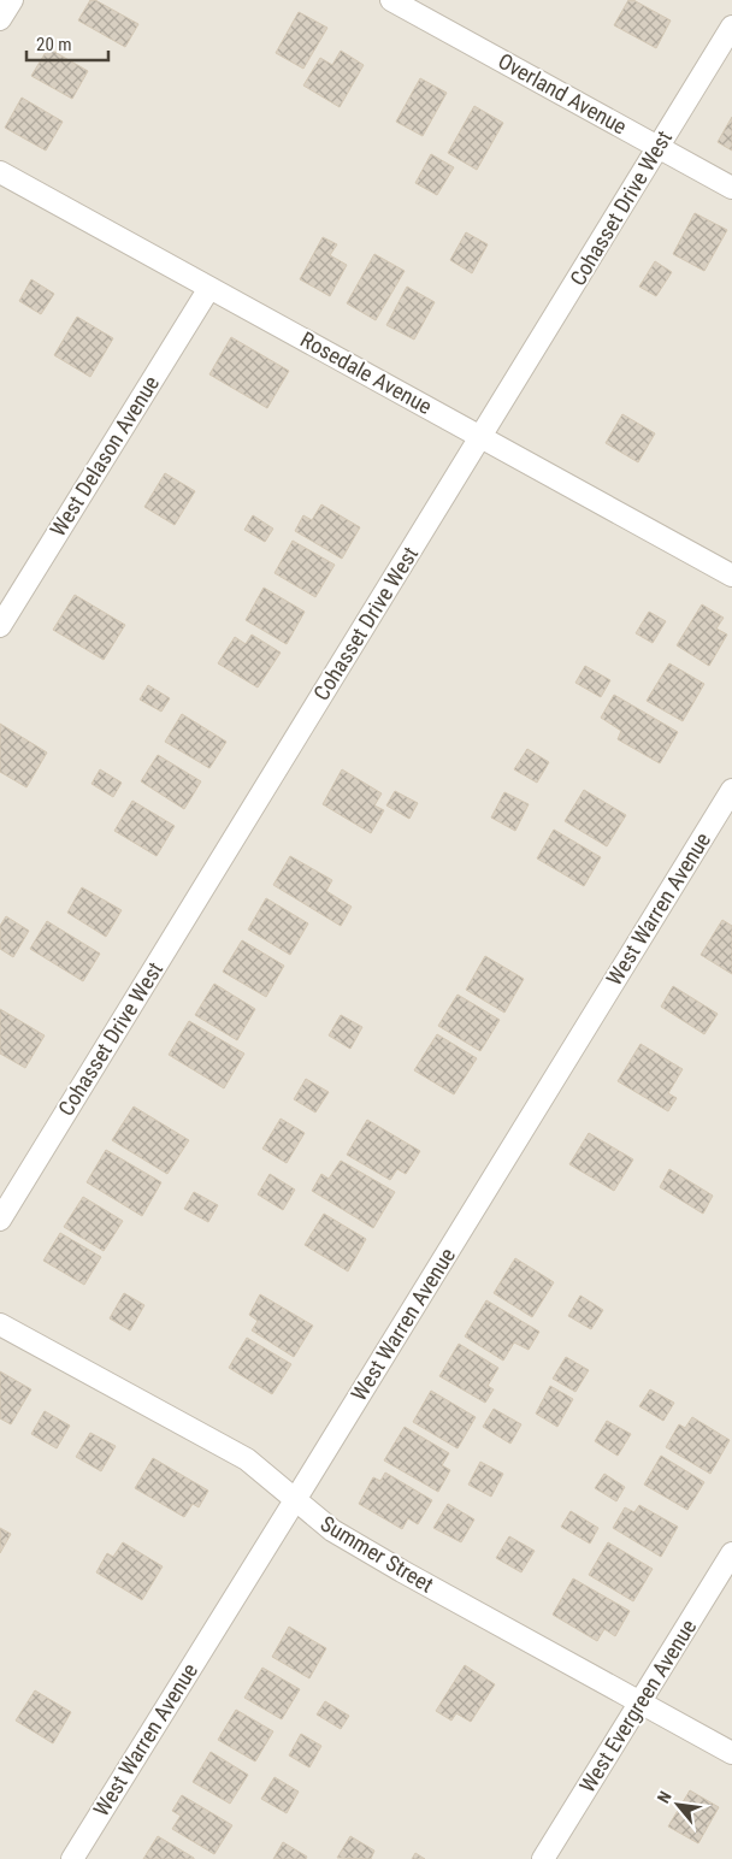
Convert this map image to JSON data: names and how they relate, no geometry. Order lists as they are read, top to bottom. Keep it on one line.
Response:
{"streets":{"street":["Overland Avenue","Cohasset Drive West","Rosedale Avenue","West Delason Avenue","West Warren Avenue","Summer Street","West Evergreen Avenue"]},"crossings":[["Overland Avenue","Cohasset Drive West"],["Cohasset Drive West","Rosedale Avenue"],["Rosedale Avenue","West Delason Avenue"],["West Warren Avenue","Summer Street"],["Summer Street","West Evergreen Avenue"]],"scale_bar":"20 m","north":"top left"}
